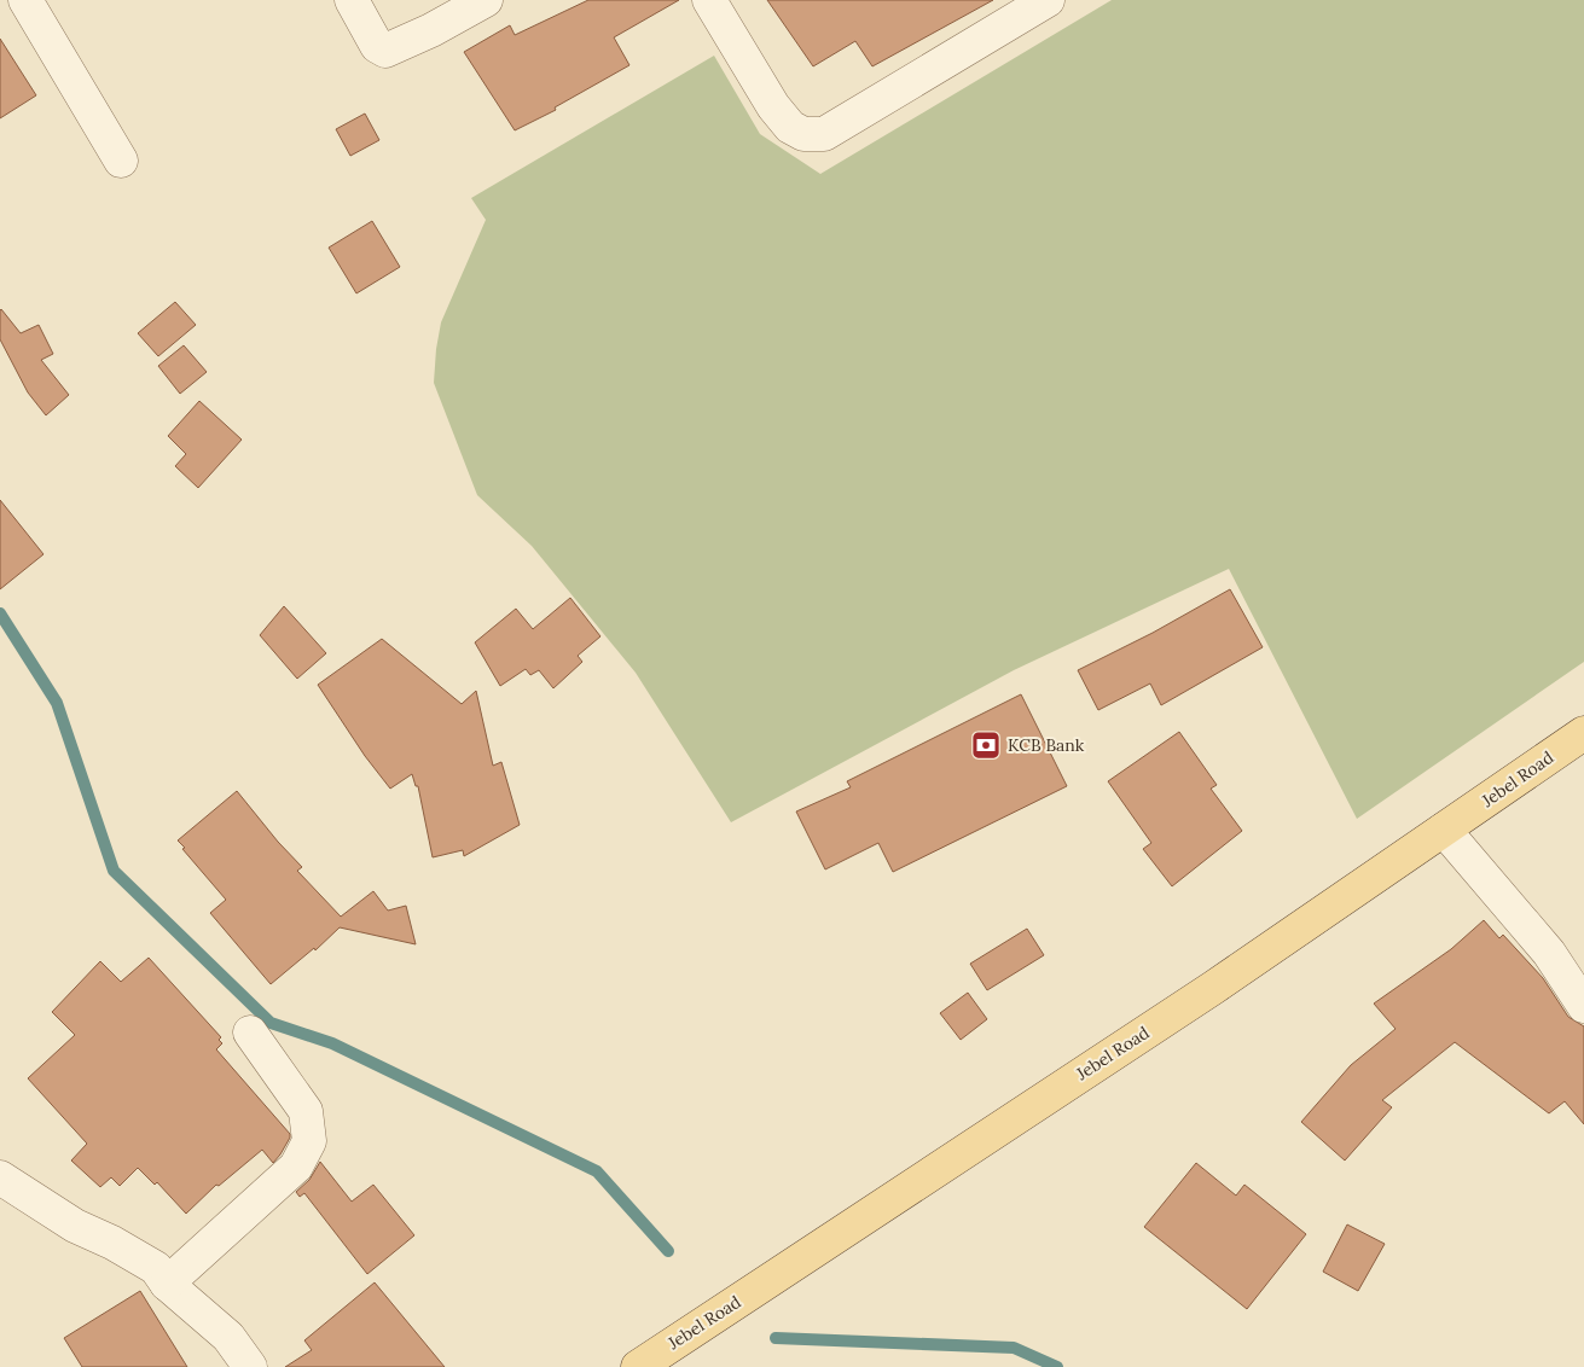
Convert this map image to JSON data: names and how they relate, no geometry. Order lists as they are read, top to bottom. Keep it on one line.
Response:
{"streets":{"main road":["Jebel Road"]},"places":{"bank":["KCB Bank"]}}
